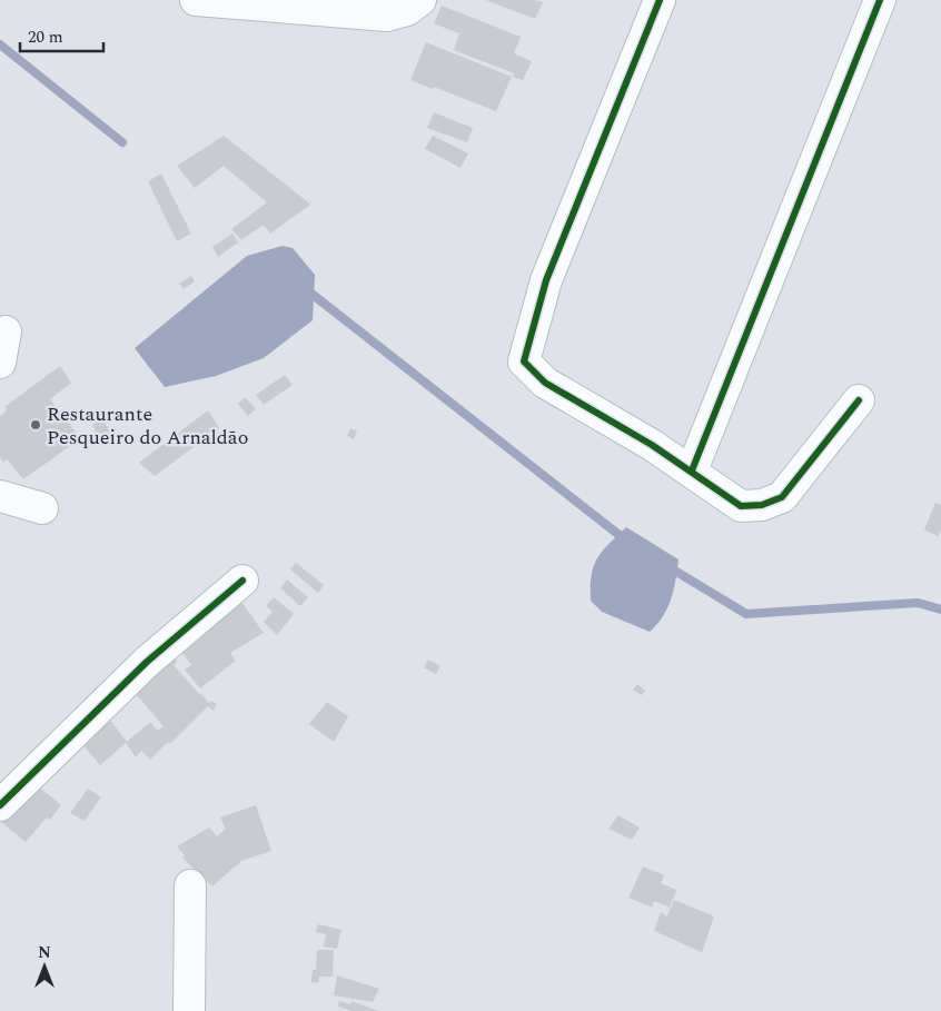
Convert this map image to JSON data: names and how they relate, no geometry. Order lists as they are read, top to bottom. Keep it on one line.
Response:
{"places":["Restaurante Pesqueiro do Arnaldão"],"scale_bar":"20 m","north":"top"}
